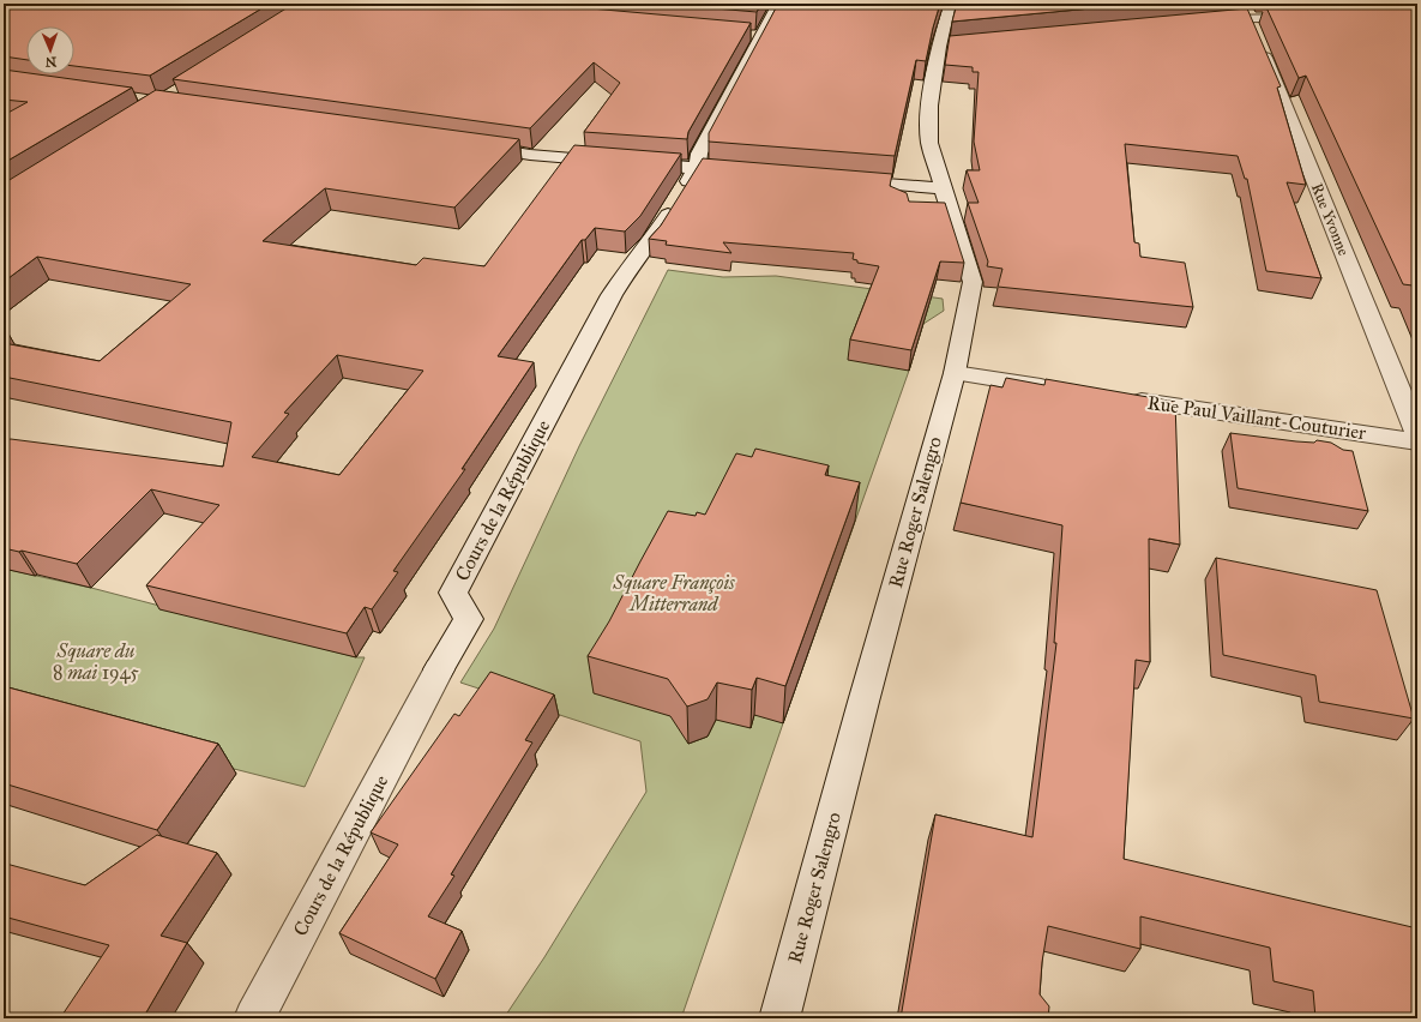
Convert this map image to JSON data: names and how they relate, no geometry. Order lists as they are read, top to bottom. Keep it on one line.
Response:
{"streets":{"street":["Rue Yvonne","Rue Paul Vaillant-Couturier","Cours de la République","Rue Roger Salengro"]},"parks":["Square François Mitterrand","Square du 8 mai 1945"],"north":"bottom"}
